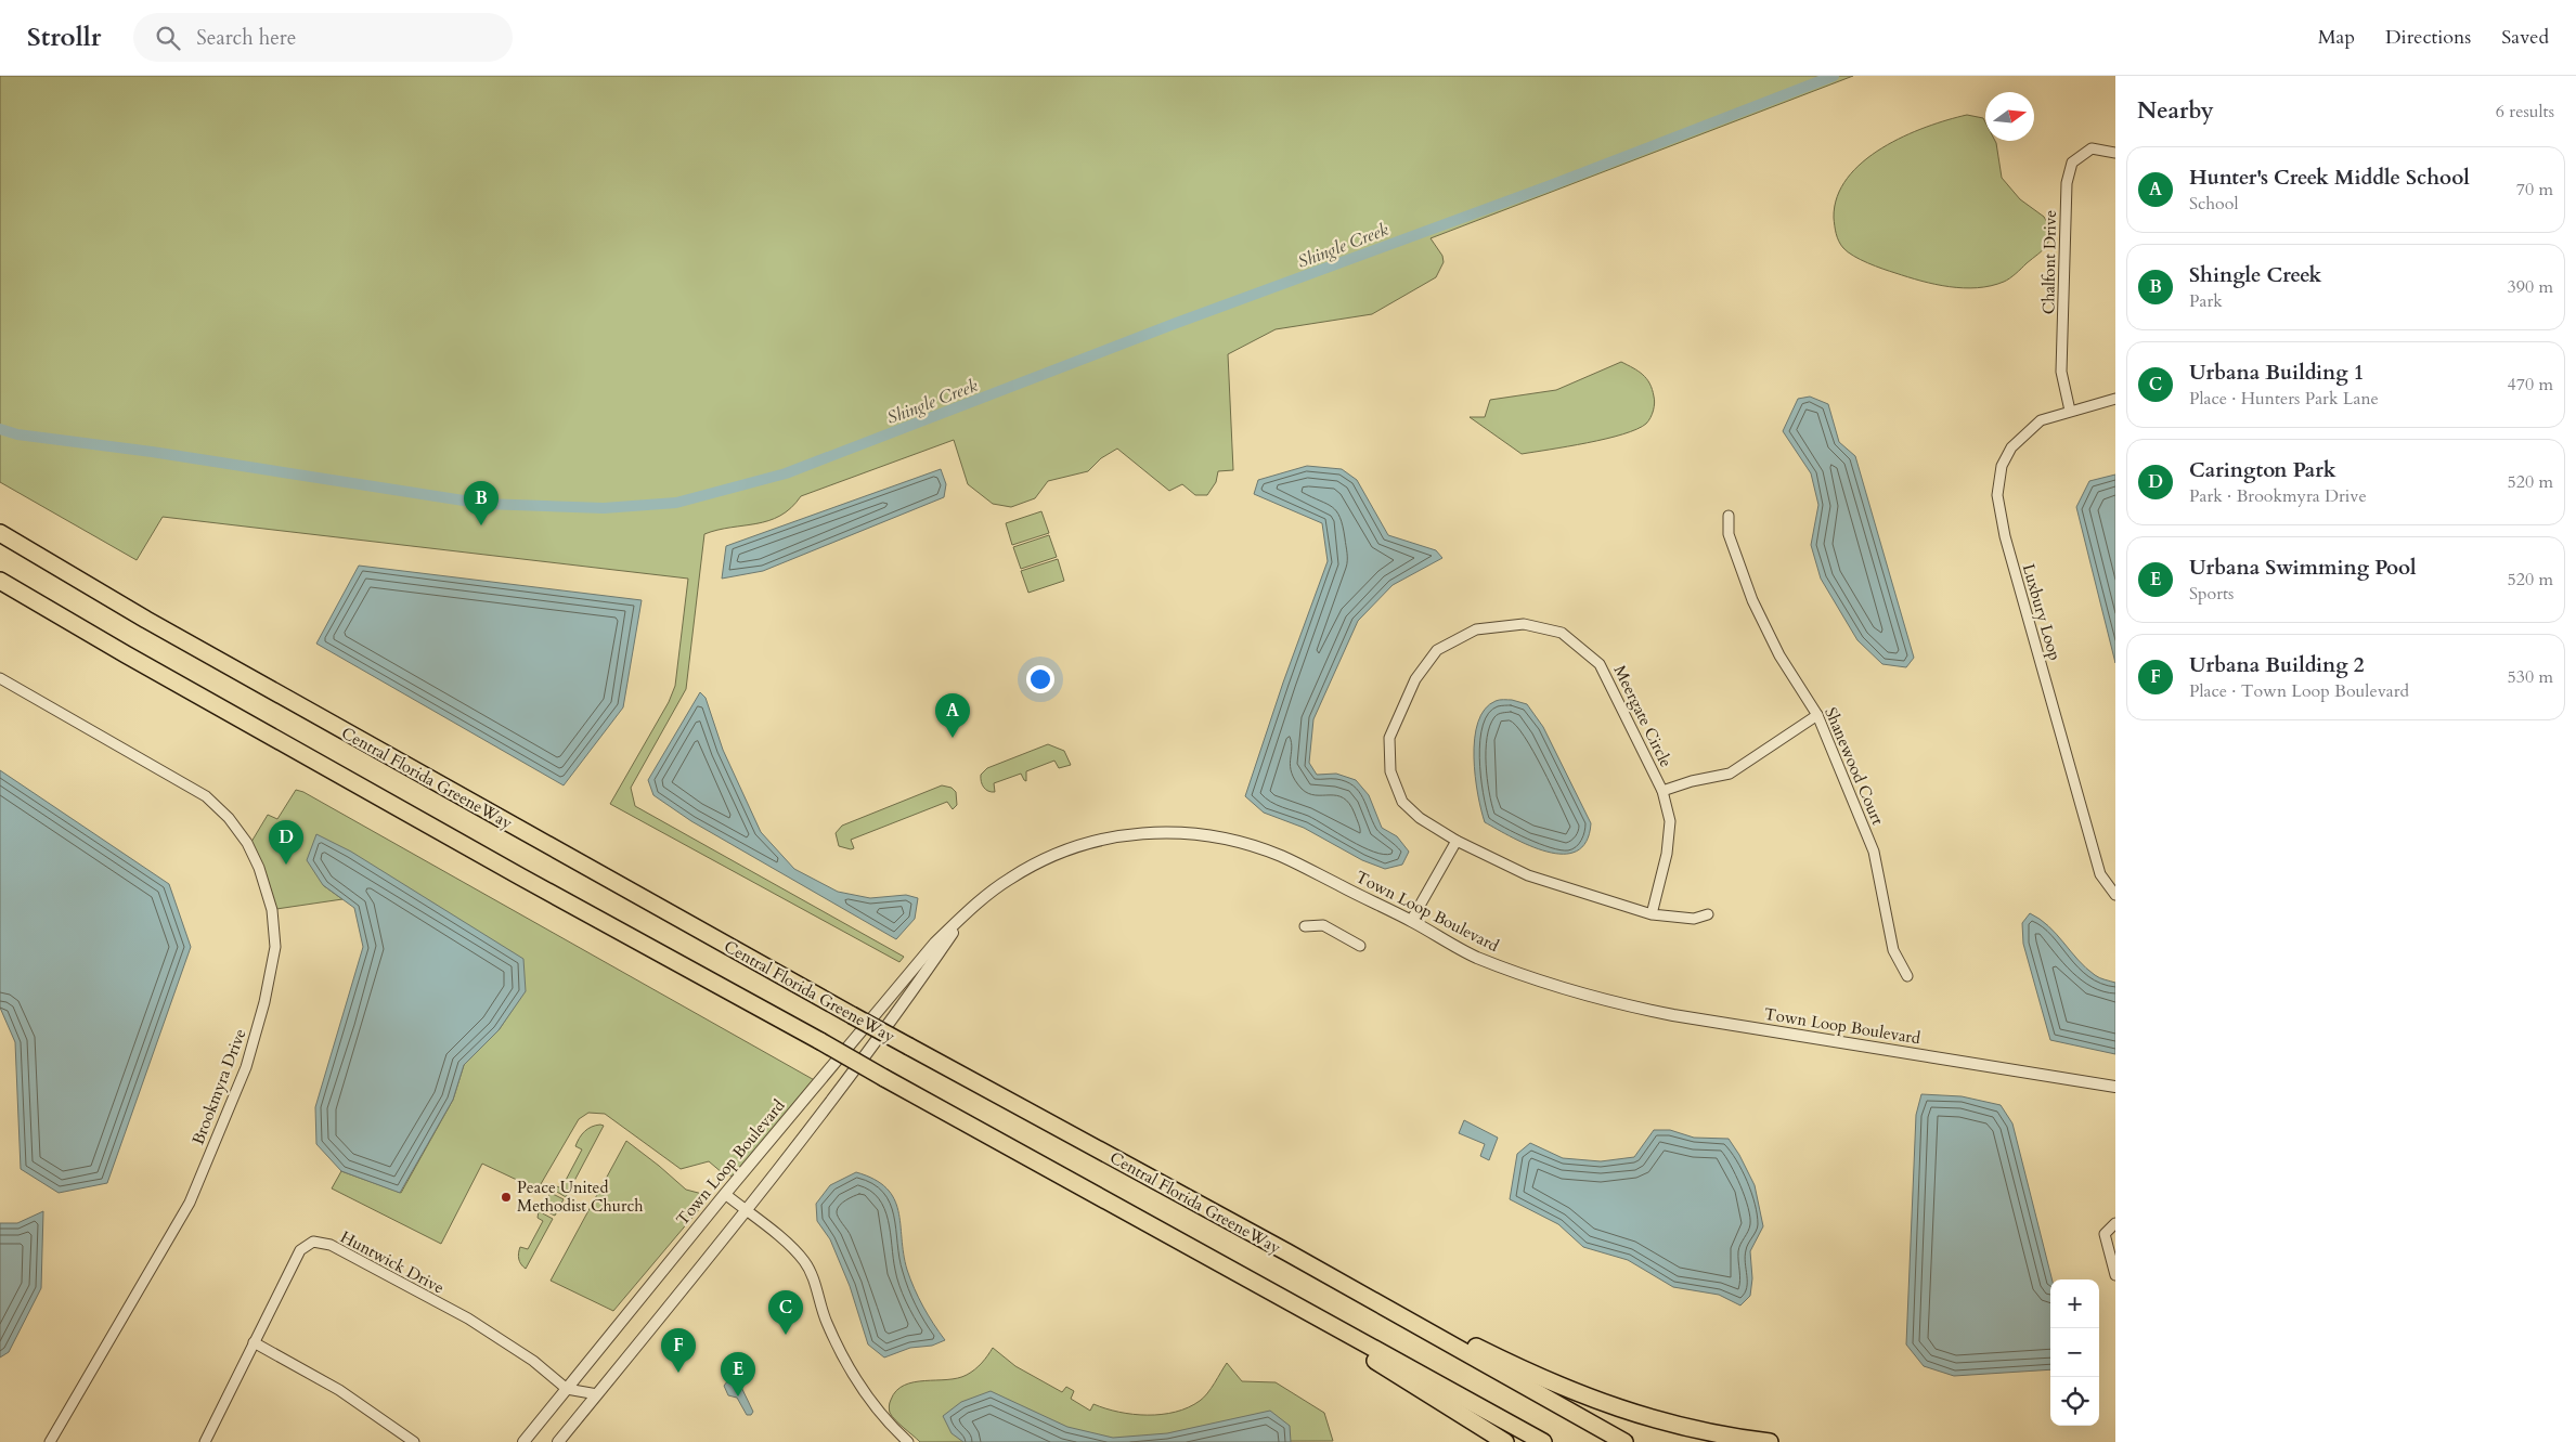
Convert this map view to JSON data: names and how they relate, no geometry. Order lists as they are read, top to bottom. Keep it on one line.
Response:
{"streets":{"highway":["Central Florida GreeneWay"],"street":["Chalfont Drive","Luxbury Loop","Meergate Circle","Shanewood Court","Town Loop Boulevard","Brookmyra Drive","Huntwick Drive"]},"crossings":[["Chalfont Drive","Luxbury Loop"],["Town Loop Boulevard","Huntwick Drive"]],"water":["Shingle Creek"],"places":["Peace United Methodist Church"],"north":"right","page":{"header":"Strollr","search":"Search here","nav":["Map","Directions","Saved"],"heading":["Nearby","6 results"],"list":[{"mark":"A","name":"Hunter's Creek Middle School","note":"School","value":"70 m"},{"mark":"B","name":"Shingle Creek","note":"Park","value":"390 m"},{"mark":"C","name":"Urbana Building 1","note":"Place · Hunters Park Lane","value":"470 m"},{"mark":"D","name":"Carington Park","note":"Park · Brookmyra Drive","value":"520 m"},{"mark":"E","name":"Urbana Swimming Pool","note":"Sports","value":"520 m"},{"mark":"F","name":"Urbana Building 2","note":"Place · Town Loop Boulevard","value":"530 m"}],"pins":["B","A","D","C","F","E"],"map_buttons":["+","−"]}}
